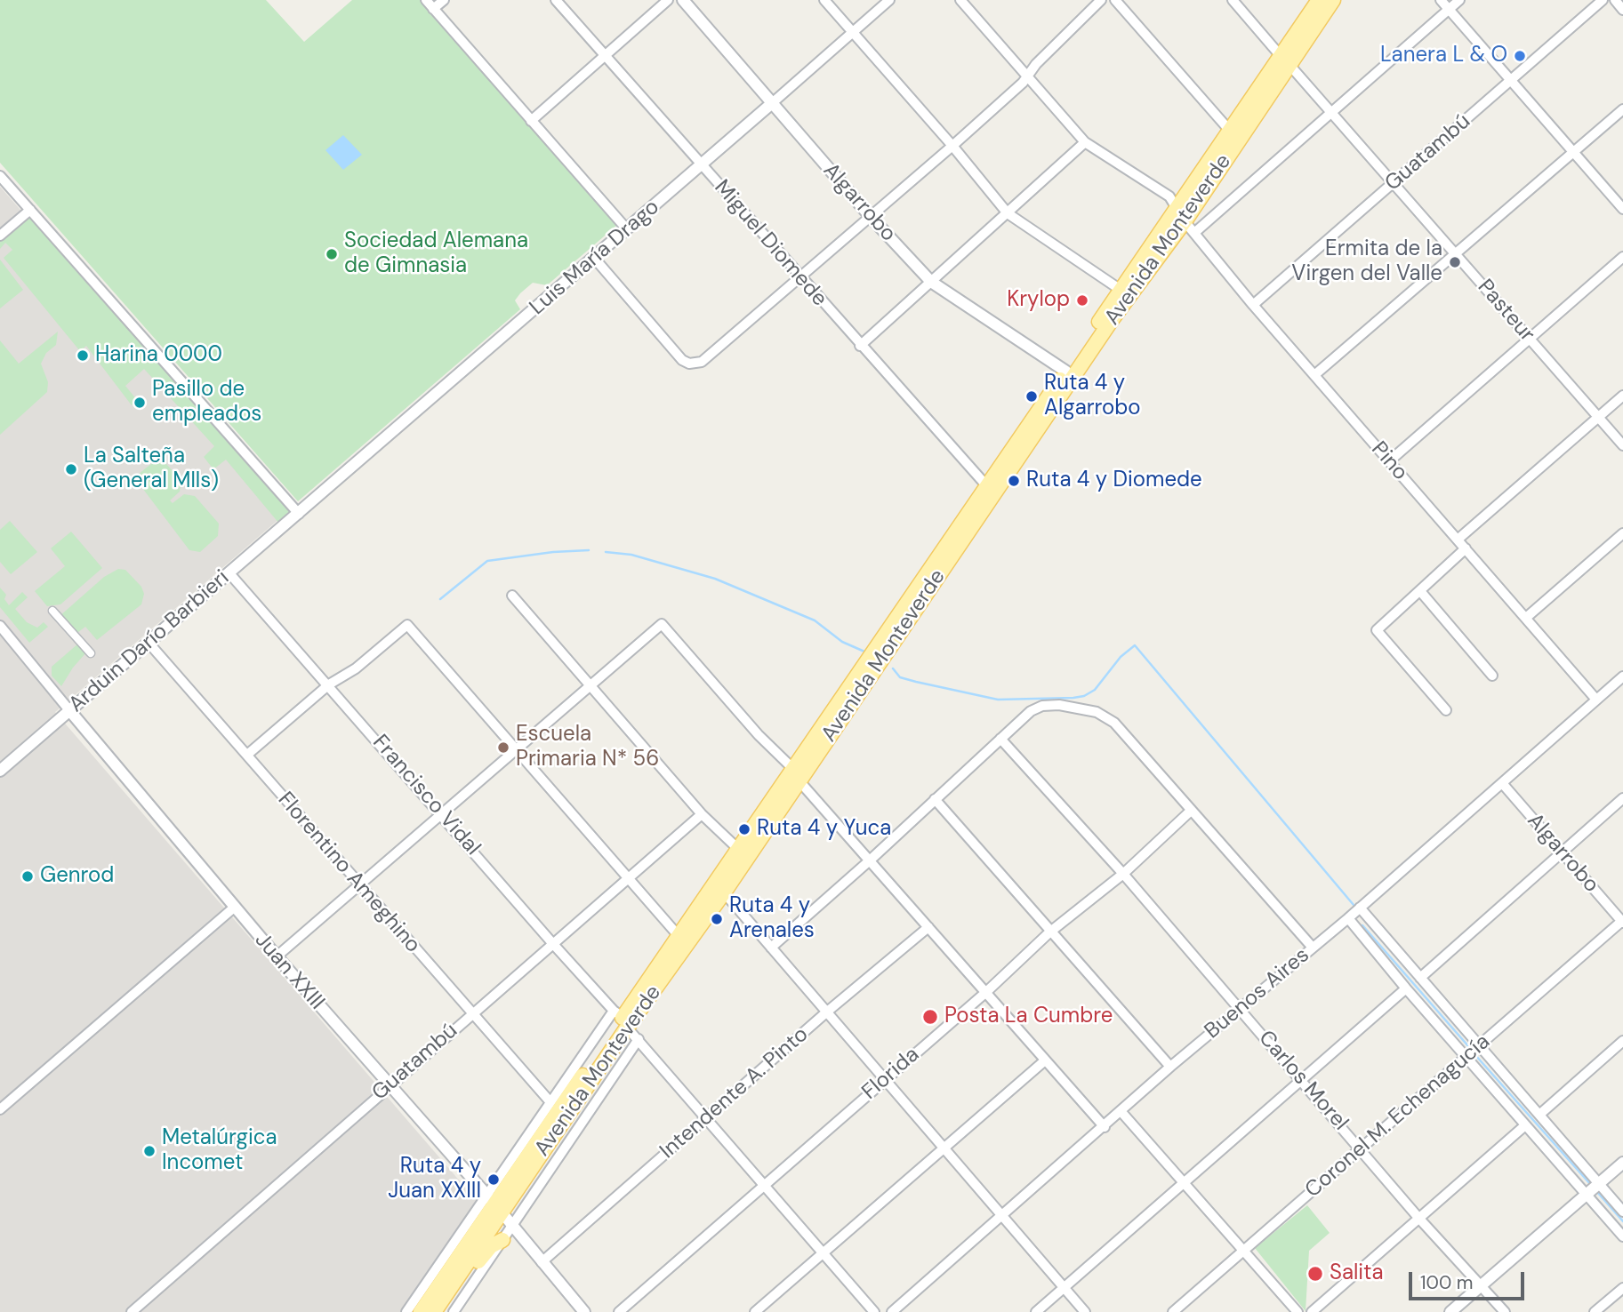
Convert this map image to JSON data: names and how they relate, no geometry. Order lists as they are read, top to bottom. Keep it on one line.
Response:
{"streets":{"main road":["Avenida Monteverde"],"street":["Guatambú","Algarrobo","Miguel Diomede","Luis María Drago","Pasteur","Pino","Arduin Darío Barbieri","Francisco Vidal","Florentino Ameghino","Juan XXIII","Buenos Aires","Florida","Carlos Morel","Intendente A. Pinto","Coronel M. Echenagucía"]},"crossings":[["Guatambú","Pasteur"],["Guatambú","Pino"],["Guatambú","Francisco Vidal"],["Guatambú","Florentino Ameghino"],["Guatambú","Juan XXIII"],["Algarrobo","Avenida Monteverde"],["Algarrobo","Luis María Drago"],["Algarrobo","Buenos Aires"],["Algarrobo","Coronel M. Echenagucía"],["Avenida Monteverde","Miguel Diomede"],["Avenida Monteverde","Pasteur"],["Avenida Monteverde","Pino"],["Avenida Monteverde","Francisco Vidal"],["Avenida Monteverde","Juan XXIII"],["Miguel Diomede","Luis María Drago"],["Luis María Drago","Arduin Darío Barbieri"],["Pino","Buenos Aires"],["Arduin Darío Barbieri","Francisco Vidal"],["Arduin Darío Barbieri","Florentino Ameghino"],["Arduin Darío Barbieri","Juan XXIII"],["Francisco Vidal","Florida"],["Francisco Vidal","Intendente A. Pinto"],["Juan XXIII","Intendente A. Pinto"],["Buenos Aires","Carlos Morel"],["Florida","Carlos Morel"],["Carlos Morel","Coronel M. Echenagucía"]],"places":["Lanera L & O","Sociedad Alemana de Gimnasia","Ermita de la Virgen del Valle","Krylop","Harina 0000","Ruta 4 y Algarrobo","Pasillo de empleados","La Salteña (General Mlls)","Ruta 4 y Diomede","Escuela Primaria N* 56","Ruta 4 y Yuca","Genrod","Ruta 4 y Arenales","Posta La Cumbre","Metalúrgica Incomet","Ruta 4 y Juan XXIII","Salita"],"scale_bar":"100 m"}
